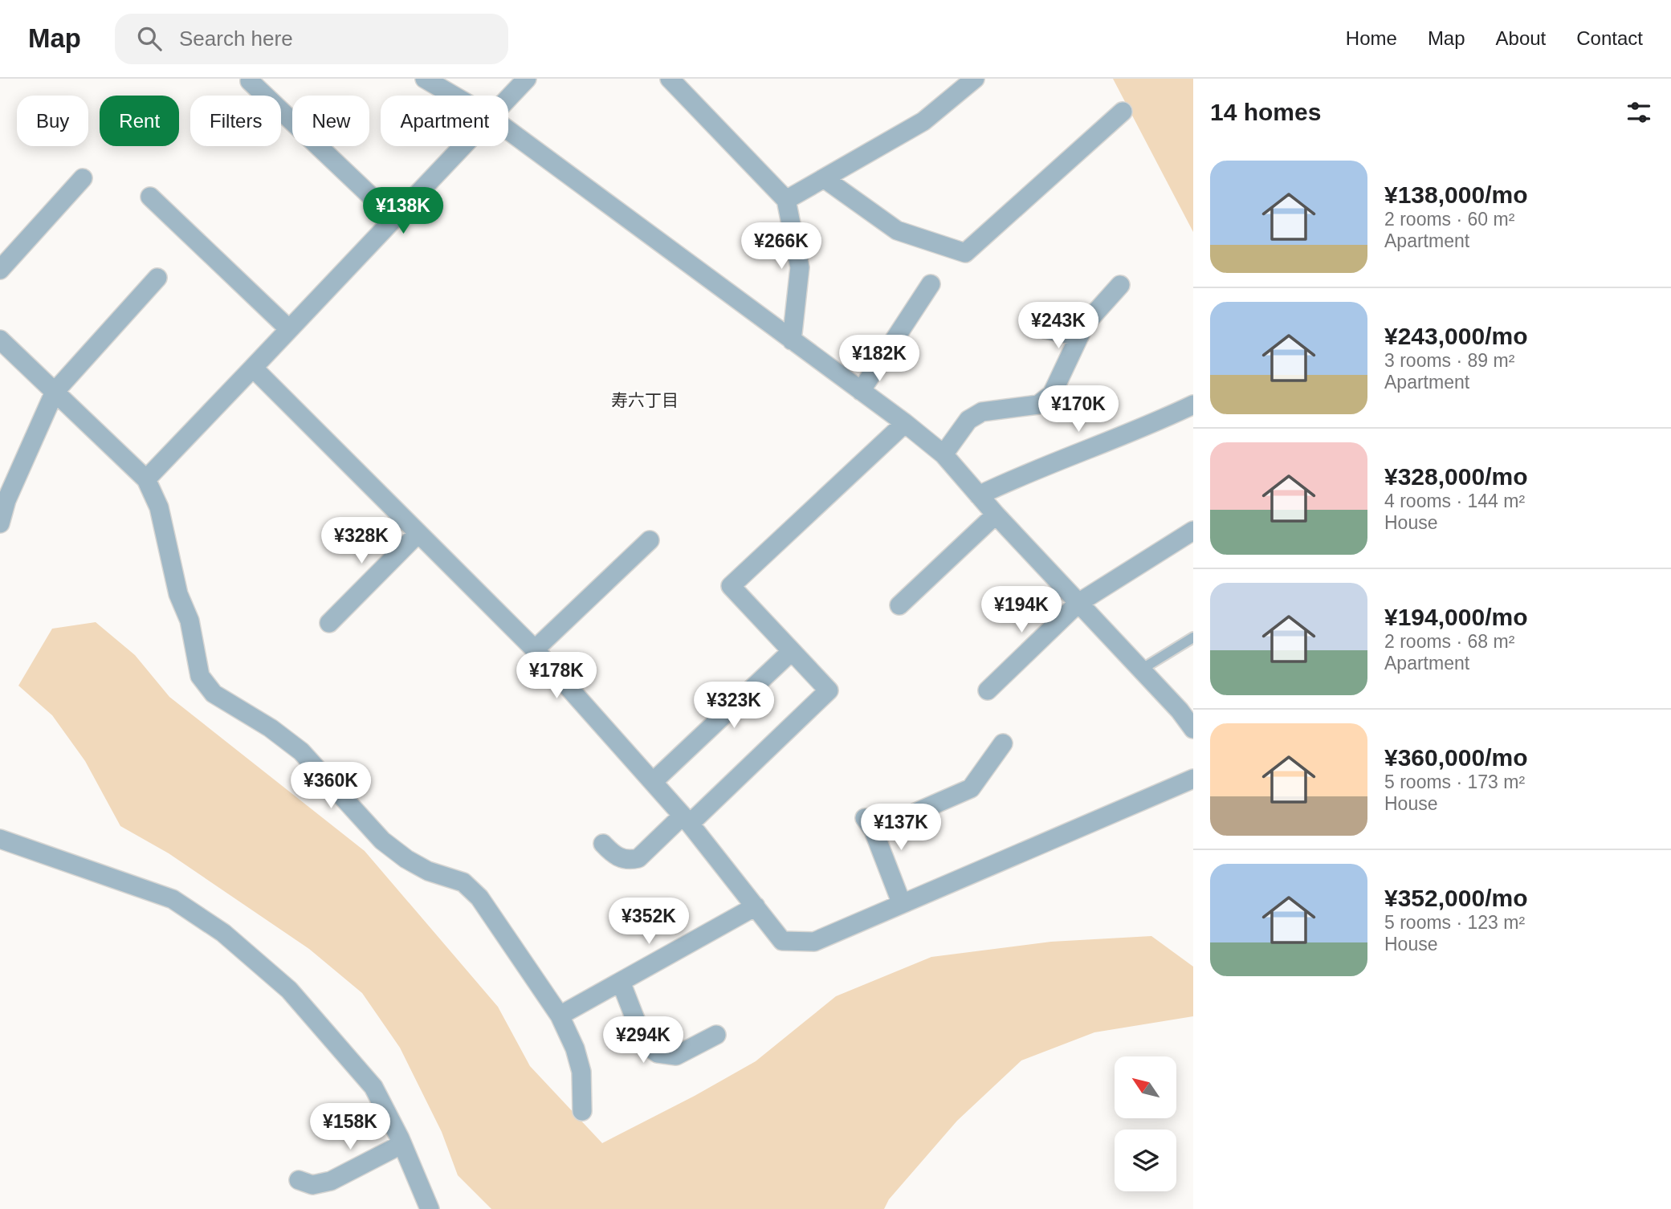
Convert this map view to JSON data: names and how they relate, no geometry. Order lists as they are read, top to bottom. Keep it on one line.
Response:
{"districts":["寿六丁目"],"north":"top left","page":{"header":"Map","search":"Search here","nav":["Home","Map","About","Contact"],"heading":"14 homes","chip":["Buy","Rent","Filters","New","Apartment"],"list":[{"name":"¥138,000/mo","note":"2 rooms · 60 m² · Apartment"},{"name":"¥243,000/mo","note":"3 rooms · 89 m² · Apartment"},{"name":"¥328,000/mo","note":"4 rooms · 144 m² · House"},{"name":"¥194,000/mo","note":"2 rooms · 68 m² · Apartment"},{"name":"¥360,000/mo","note":"5 rooms · 173 m² · House"},{"name":"¥352,000/mo","note":"5 rooms · 123 m² · House"}],"price":["¥138K","¥266K","¥243K","¥182K","¥170K","¥328K","¥194K","¥178K","¥323K","¥360K","¥137K","¥352K","¥294K","¥158K"]}}
